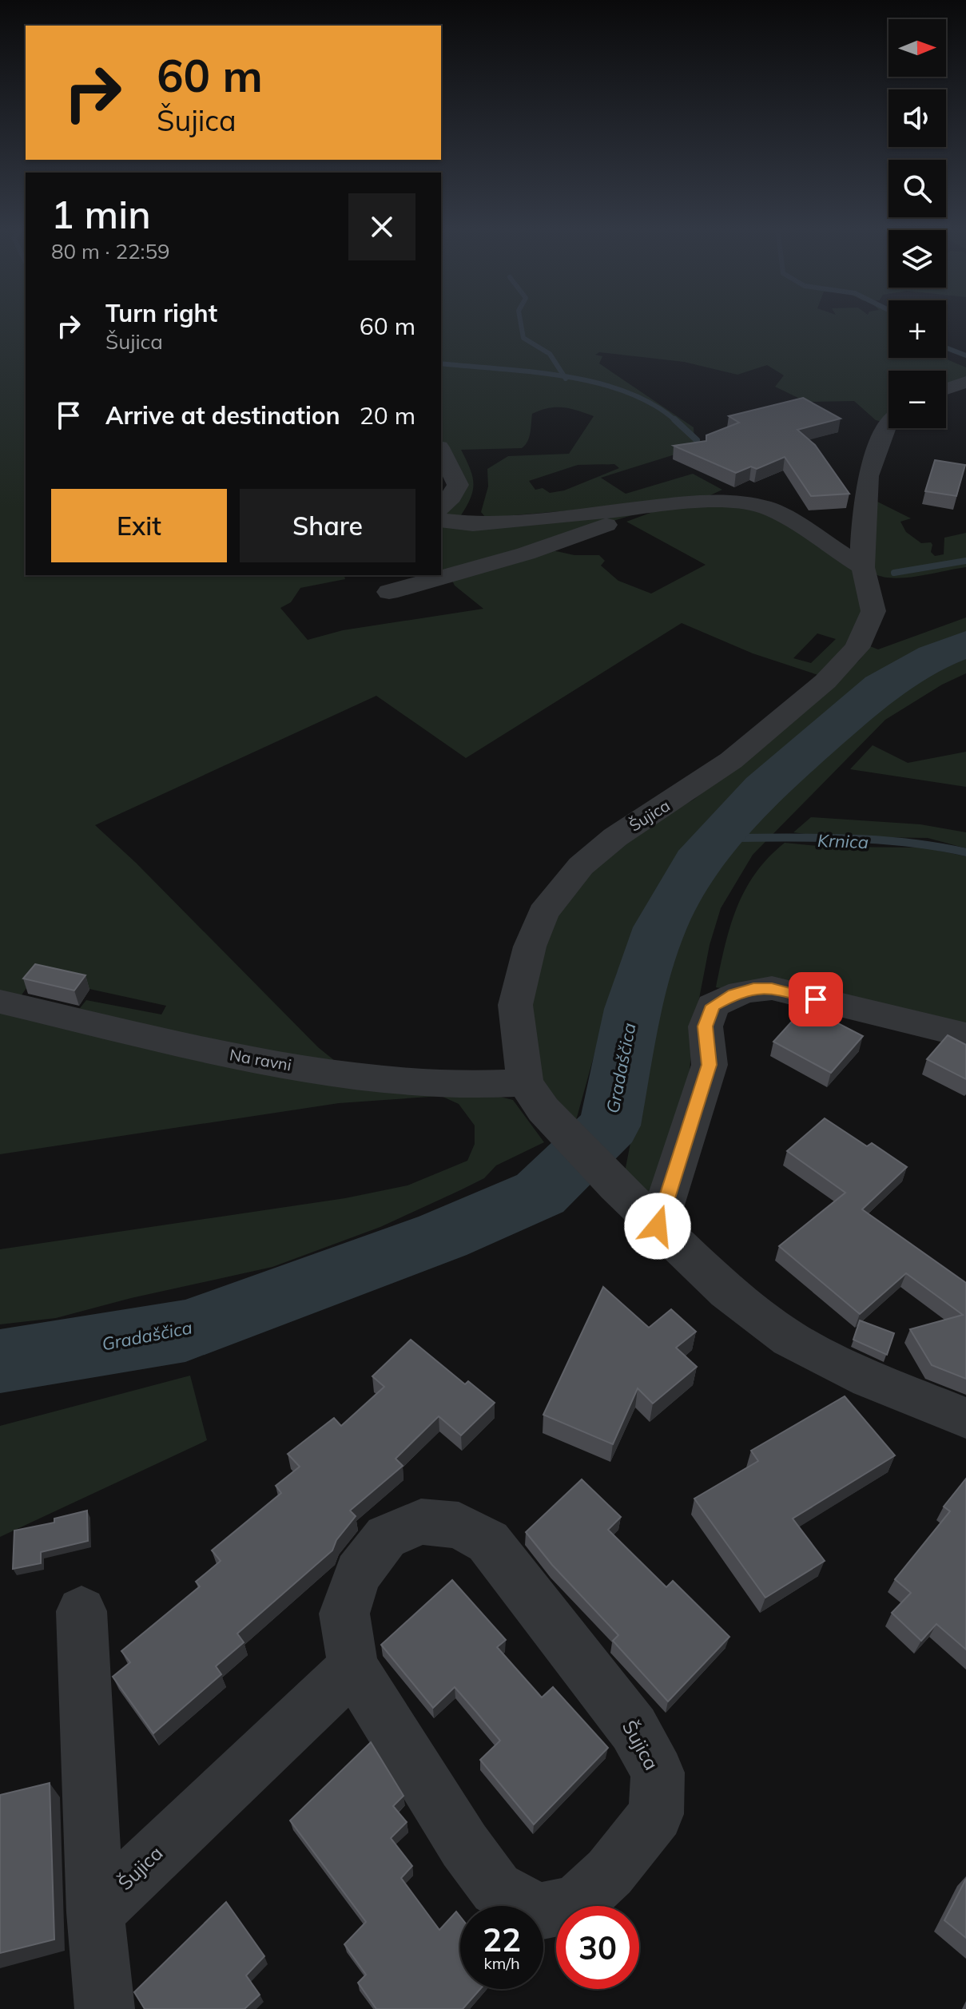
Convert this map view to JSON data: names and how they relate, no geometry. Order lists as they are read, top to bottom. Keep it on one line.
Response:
{"streets":{"street":["Šujica","Na ravni"]},"crossings":[["Šujica","Na ravni"]],"water":["Krnica","Gradaščica"],"north":"right","page":{"map_buttons":["+","−"],"turn":["60 m","Šujica"],"heading":["1 min","80 m · 22:59"],"list":[{"name":"Turn right","note":"Šujica","value":"60 m"},{"name":"Arrive at destination","value":"20 m"}],"buttons":["Exit","Share"],"speed":"22 km/h","limit":"30"}}
